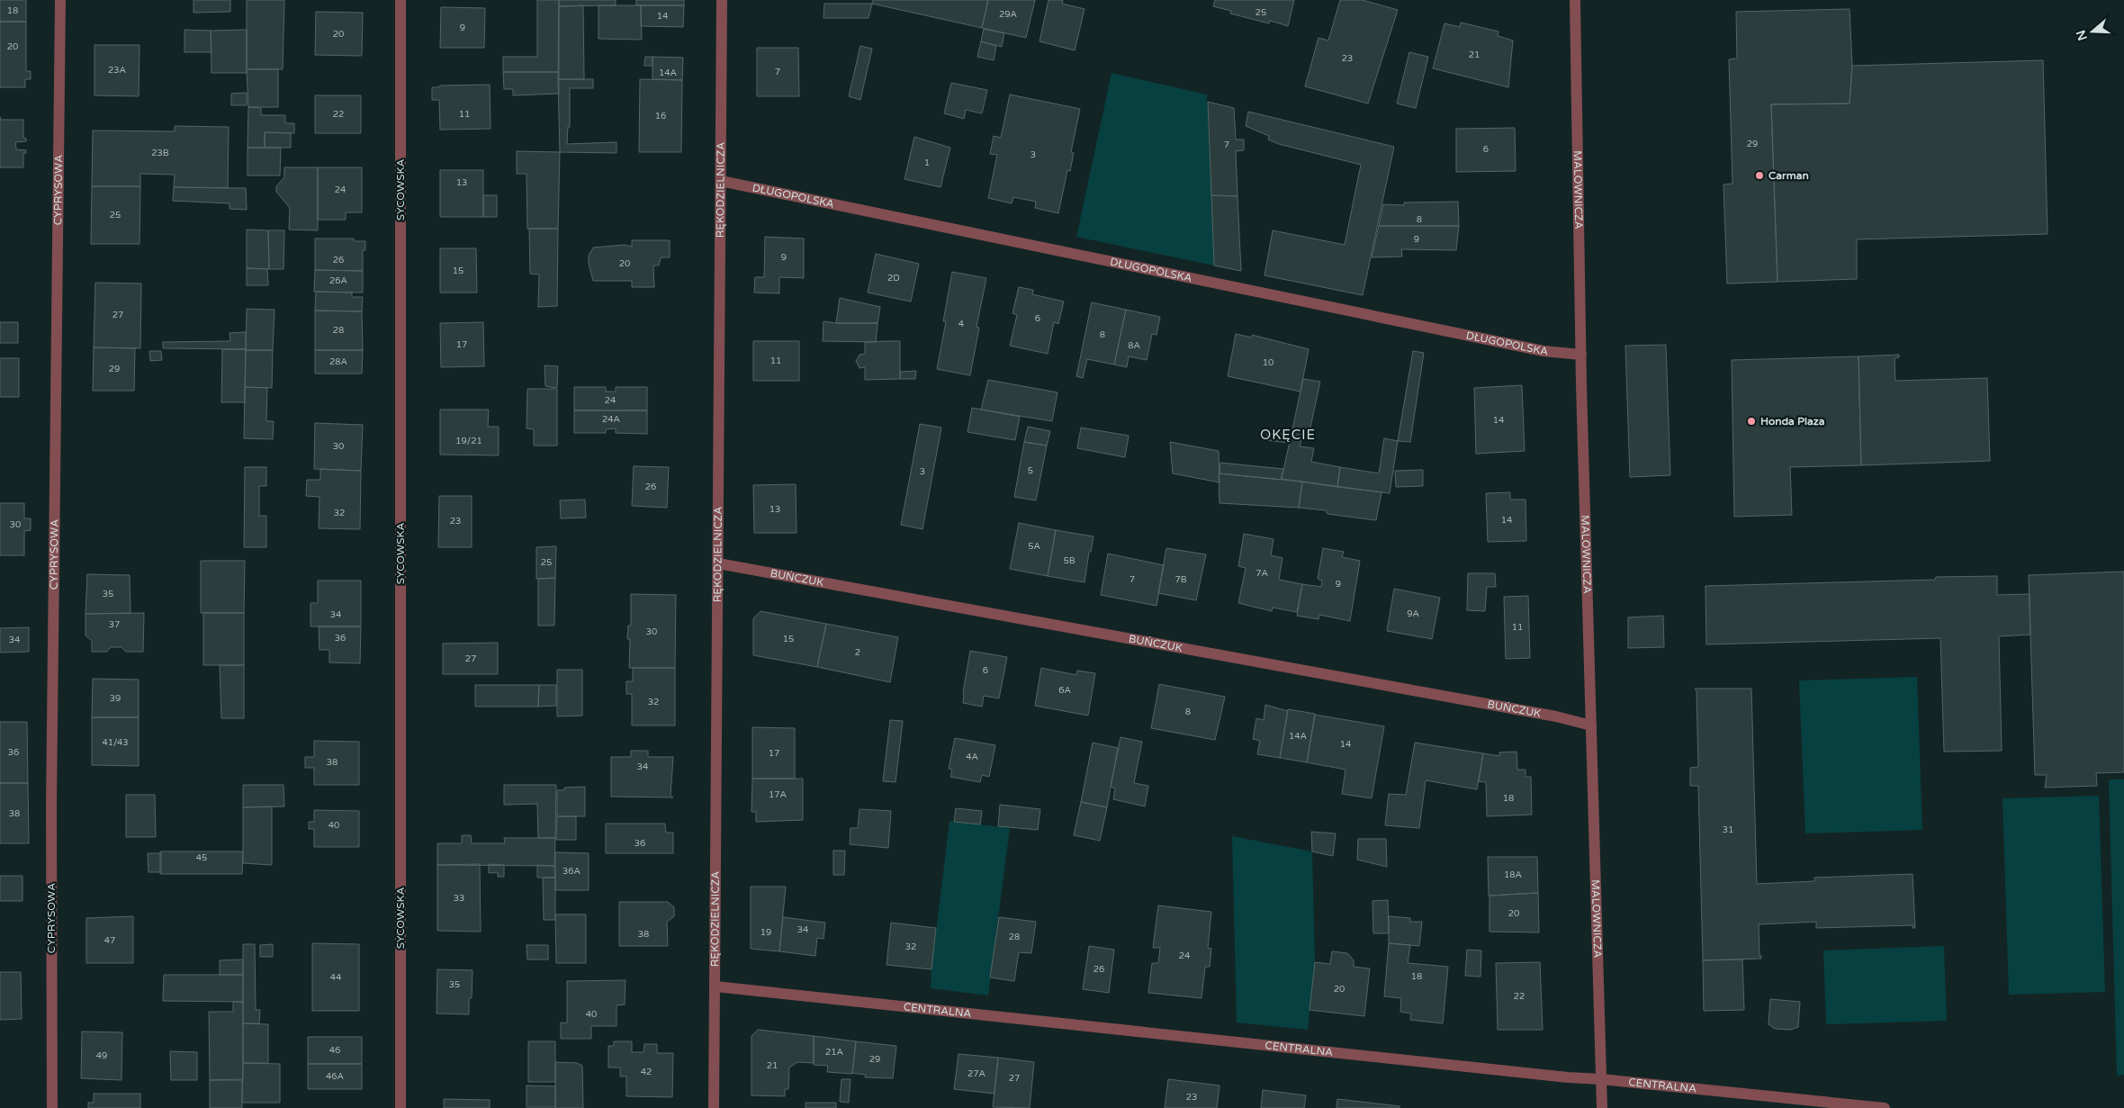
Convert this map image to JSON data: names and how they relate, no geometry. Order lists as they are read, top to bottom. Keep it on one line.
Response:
{"streets":{"street":["CYPRYSOWA","SYCOWSKA","RĘKODZIELNICZA","MALOWNICZA","DŁUGOPOLSKA","BUŃCZUK","CENTRALNA"]},"crossings":[["RĘKODZIELNICZA","DŁUGOPOLSKA"],["RĘKODZIELNICZA","BUŃCZUK"],["RĘKODZIELNICZA","CENTRALNA"],["MALOWNICZA","DŁUGOPOLSKA"],["MALOWNICZA","BUŃCZUK"],["MALOWNICZA","CENTRALNA"]],"districts":["OKĘCIE"],"places":["Carman","Honda Plaza"],"house_numbers":["18","25","29A","14","9","20","20","21","23","23A","7","14A","22","11","16","29","7","6","23B","3","1","13","24","25","8","9","9","26","20","15","2D","26A","27","6","4","28","8","17","8A","11","28A","10","29","24","24A","14","19/21","30","5","3","26","13","32","14","23","30","5A","5B","25","7A","7","7B","9","35","9A","34","37","11","30","36","15","34","2","27","6","6A","39","32","8","14A","41/43","14","36","17","4A","38","34","17A","18","38","40","31","36","45","36A","18A","33","20","34","19","38","28","47","32","24","26","18","44","35","20","22","40","46","21A","49","29","21","42","27A","46A","27","23"],"north":"left"}
